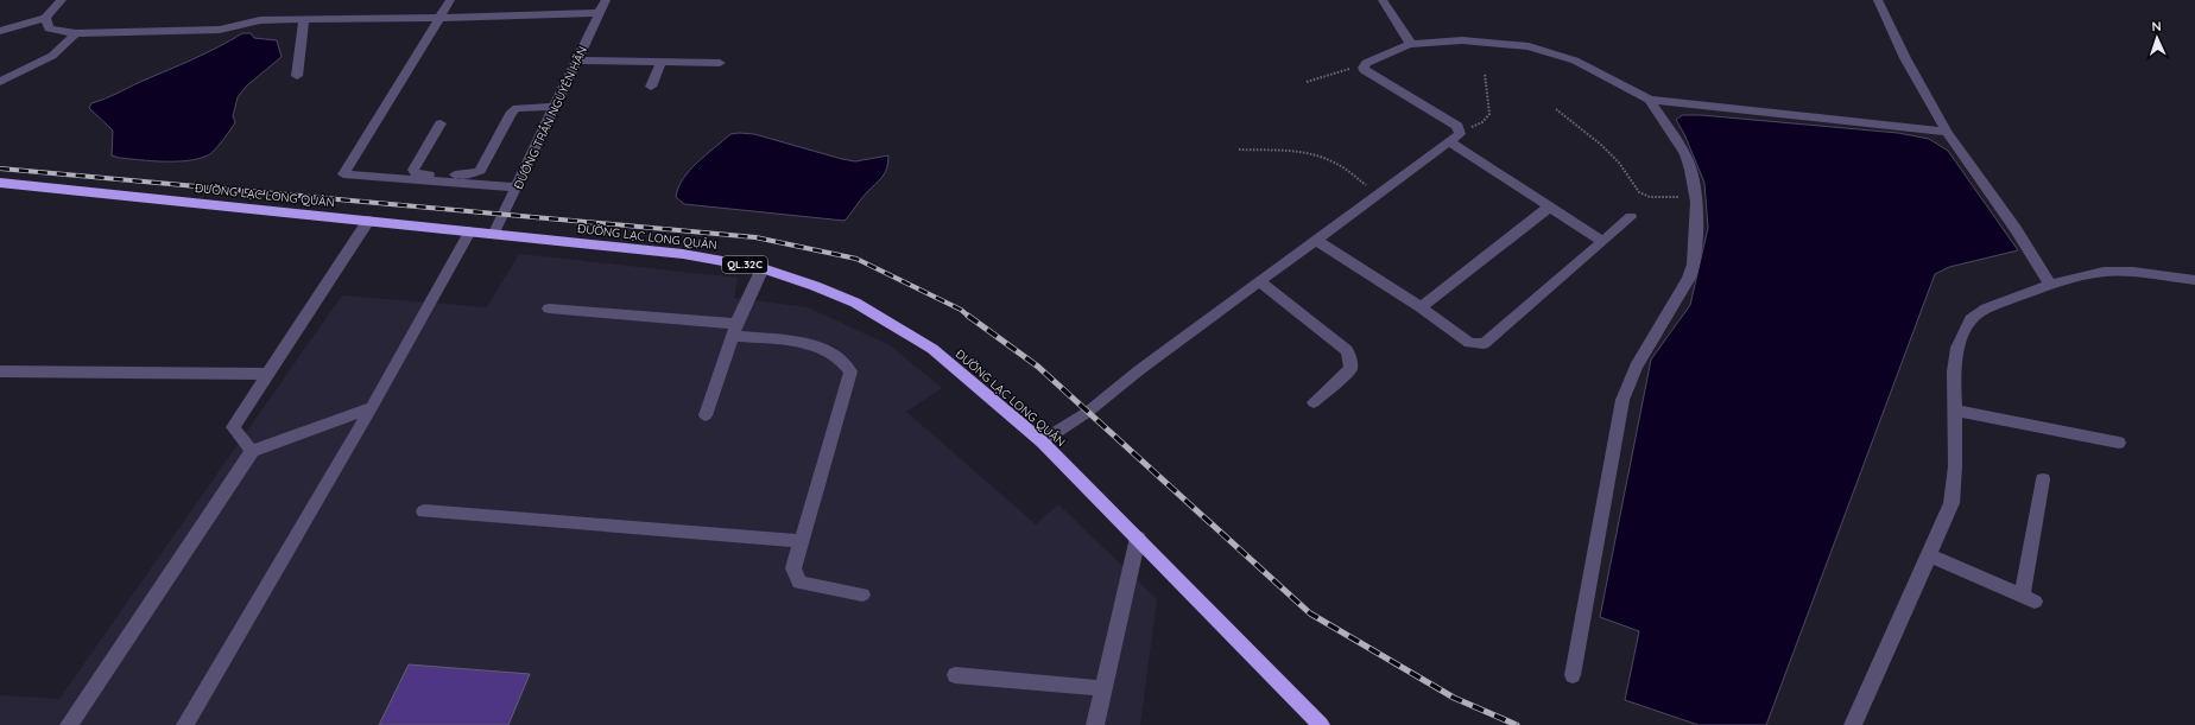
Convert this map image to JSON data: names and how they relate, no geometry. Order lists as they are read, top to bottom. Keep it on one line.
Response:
{"streets":{"highway":["ĐƯỜNG LẠC LONG QUÂN","QL.32C"],"street":["ĐƯỜNG TRẦN NGUYÊN HÃN"]},"crossings":[["ĐƯỜNG TRẦN NGUYÊN HÃN","ĐƯỜNG LẠC LONG QUÂN"]],"north":"top"}
